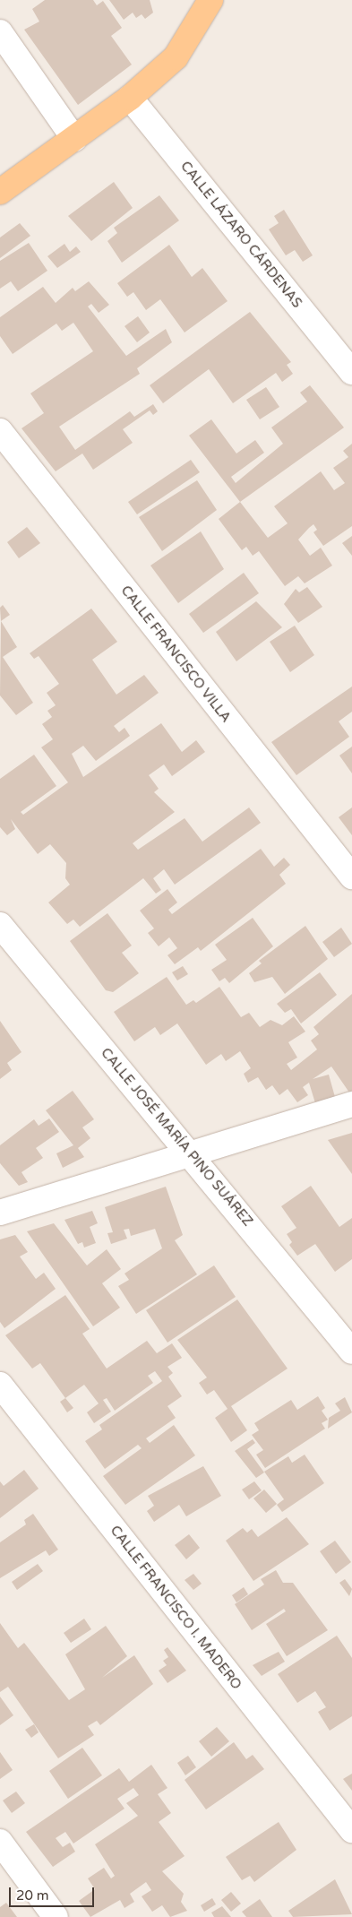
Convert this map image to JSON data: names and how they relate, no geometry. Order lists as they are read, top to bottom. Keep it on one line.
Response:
{"streets":{"street":["CALLE LÁZARO CÁRDENAS","CALLE FRANCISCO VILLA","CALLE JOSÉ MARÍA PINO SUÁREZ","CALLE FRANCISCO I. MADERO"]},"scale_bar":"20 m"}
